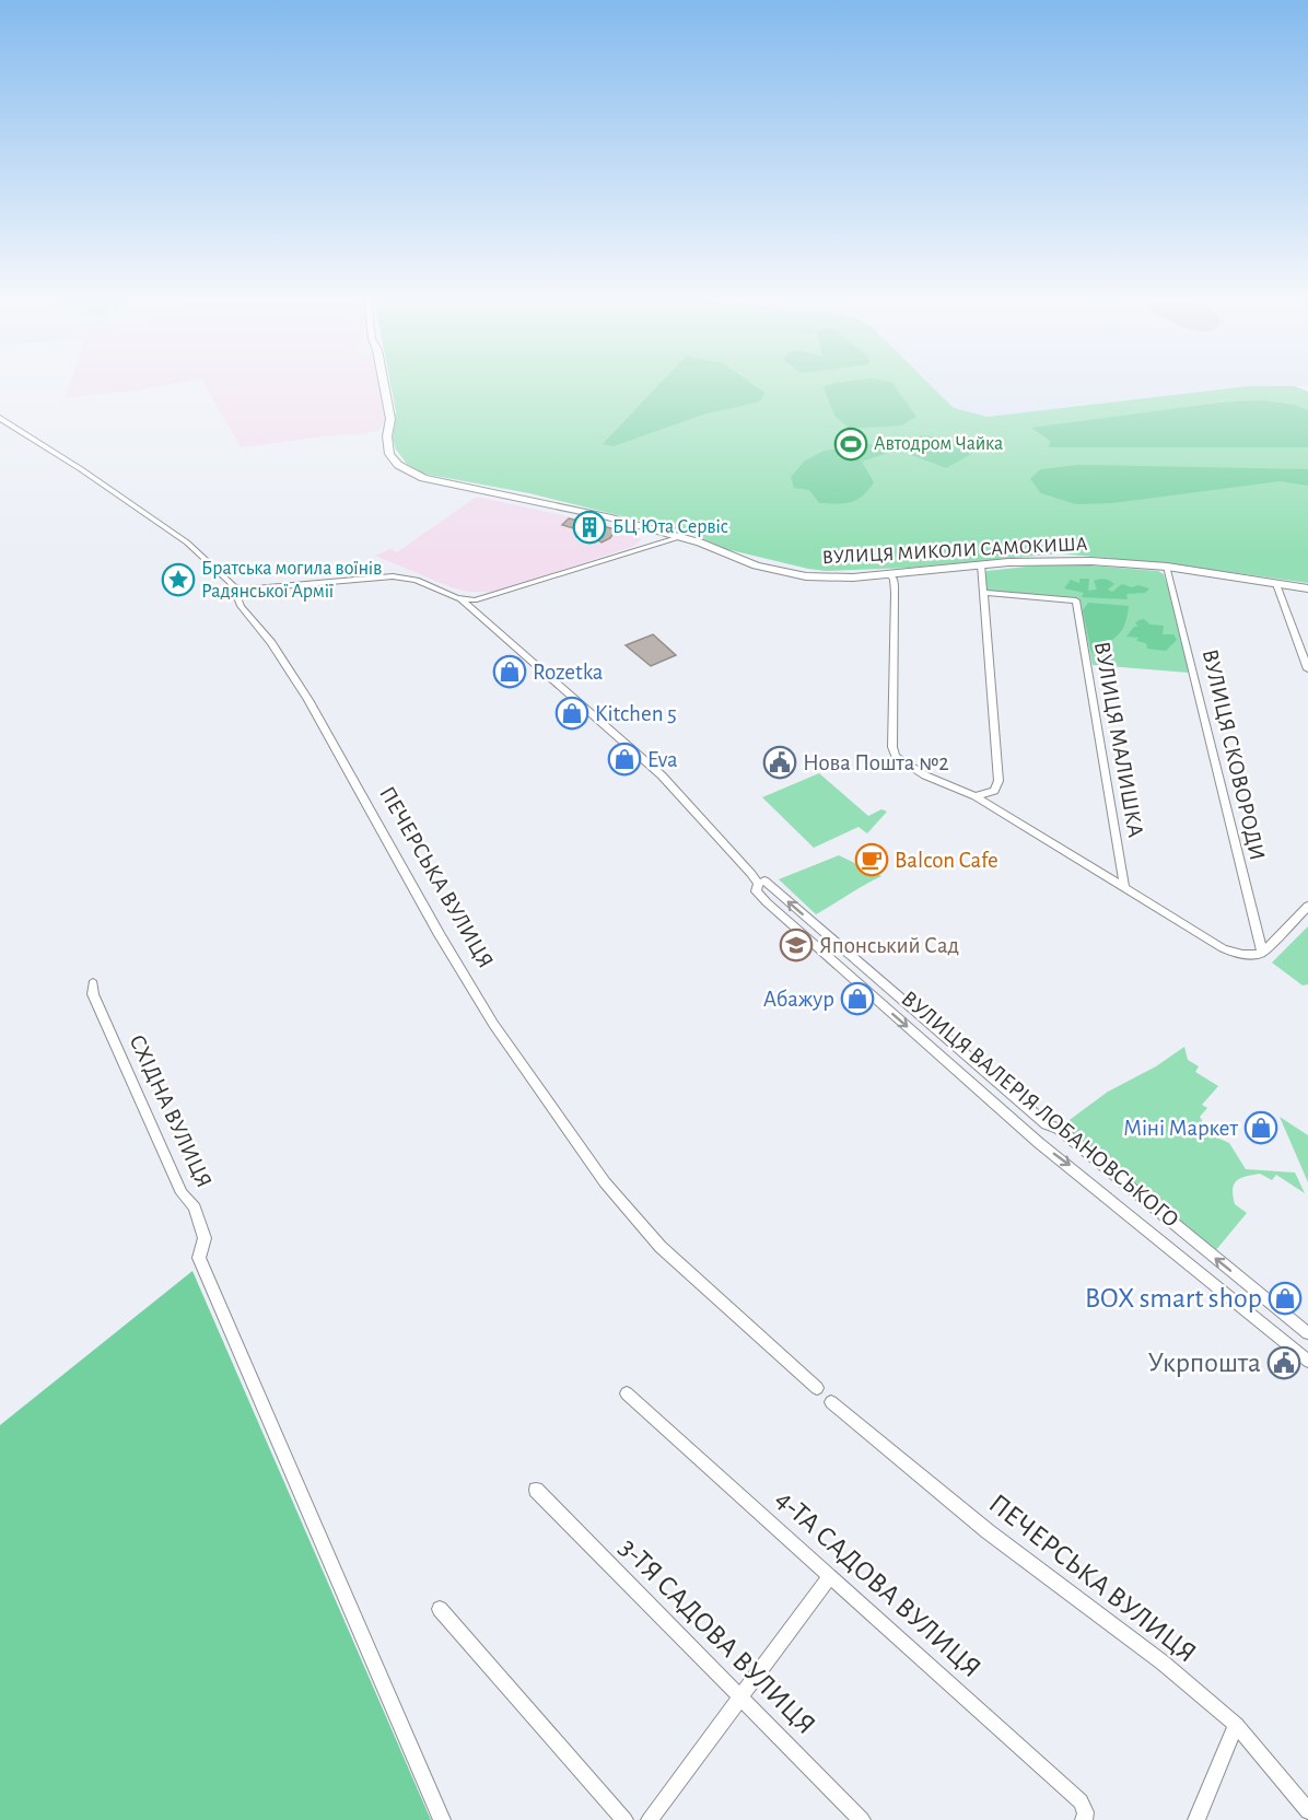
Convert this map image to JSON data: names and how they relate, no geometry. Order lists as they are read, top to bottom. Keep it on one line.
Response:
{"streets":{"street":["ВУЛИЦЯ МИКОЛИ САМОКИША","ВУЛИЦЯ МАЛИШКА","ВУЛИЦЯ СКОВОРОДИ","ПЕЧЕРСЬКА ВУЛИЦЯ","ВУЛИЦЯ ВАЛЕРІЯ ЛОБАНОВСЬКОГО","СХІДНА ВУЛИЦЯ","4-ТА САДОВА ВУЛИЦЯ","3-ТЯ САДОВА ВУЛИЦЯ"]},"crossings":[["ВУЛИЦЯ МИКОЛИ САМОКИША","ВУЛИЦЯ СКОВОРОДИ"],["ПЕЧЕРСЬКА ВУЛИЦЯ","ВУЛИЦЯ ВАЛЕРІЯ ЛОБАНОВСЬКОГО"]],"places":{"sports":["Автодром Чайка"],"building":["БЦ Юта Сервіс"],"place":["Братська могила воїнів Радянської Армії"],"shop":["Rozetka","Kitchen 5","Eva","Абажур","Міні Маркет","BOX smart shop"],"public building":["Нова Пошта №2","Укрпошта"],"cafe":["Balcon Cafe"],"school or university":["Японський Сад"]}}
